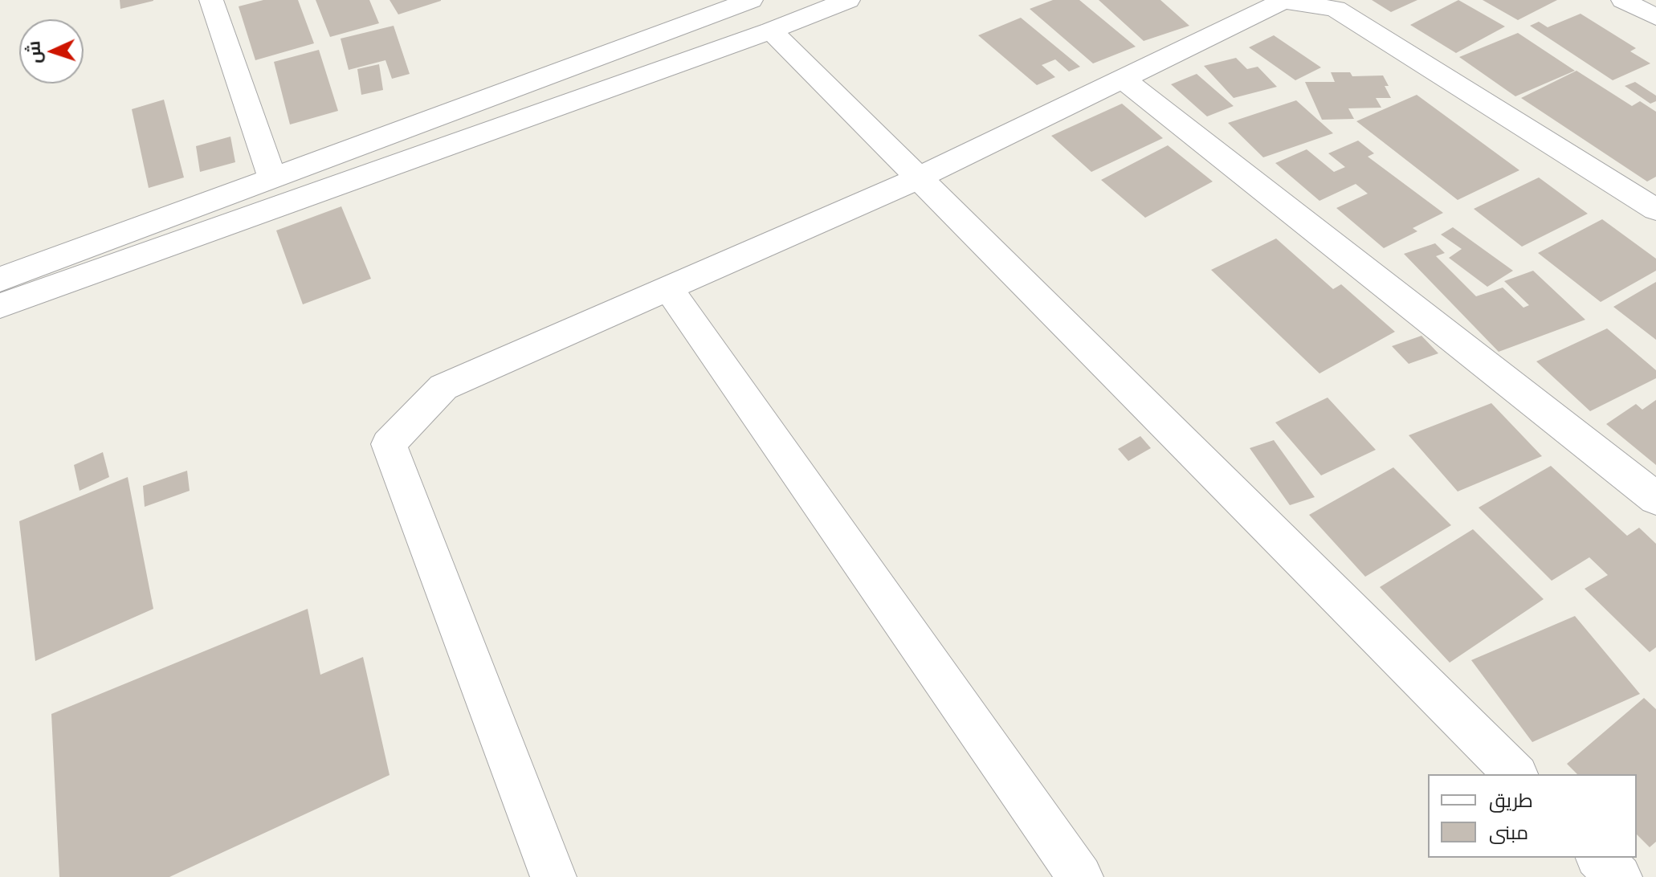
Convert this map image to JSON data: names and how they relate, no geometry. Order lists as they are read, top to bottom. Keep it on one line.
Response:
{"legend":["طريق","مبنى"],"north":"left"}
